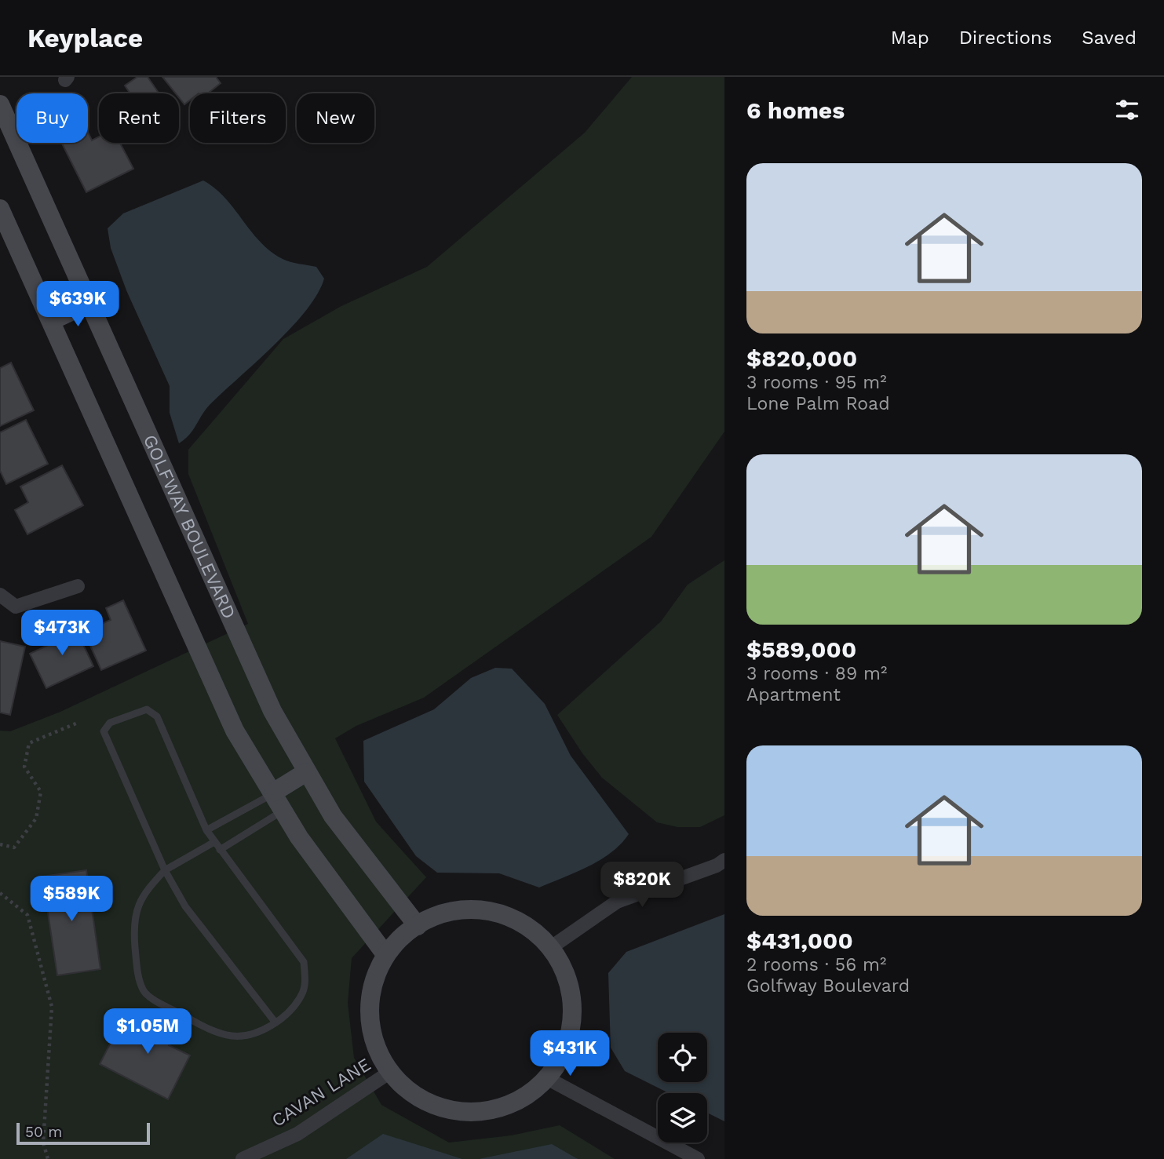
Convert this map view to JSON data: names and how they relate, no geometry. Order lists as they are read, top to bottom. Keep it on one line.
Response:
{"streets":{"street":["GOLFWAY BOULEVARD","CAVAN LANE"]},"scale_bar":"50 m","page":{"header":"Keyplace","nav":["Map","Directions","Saved"],"heading":"6 homes","chip":["Buy","Rent","Filters","New"],"list":[{"name":"$820,000","note":"3 rooms · 95 m² · Lone Palm Road"},{"name":"$589,000","note":"3 rooms · 89 m² · Apartment"},{"name":"$431,000","note":"2 rooms · 56 m² · Golfway Boulevard"}],"price":["$639K","$473K","$820K","$589K","$1.05M","$431K"],"scale":"50 m"}}
